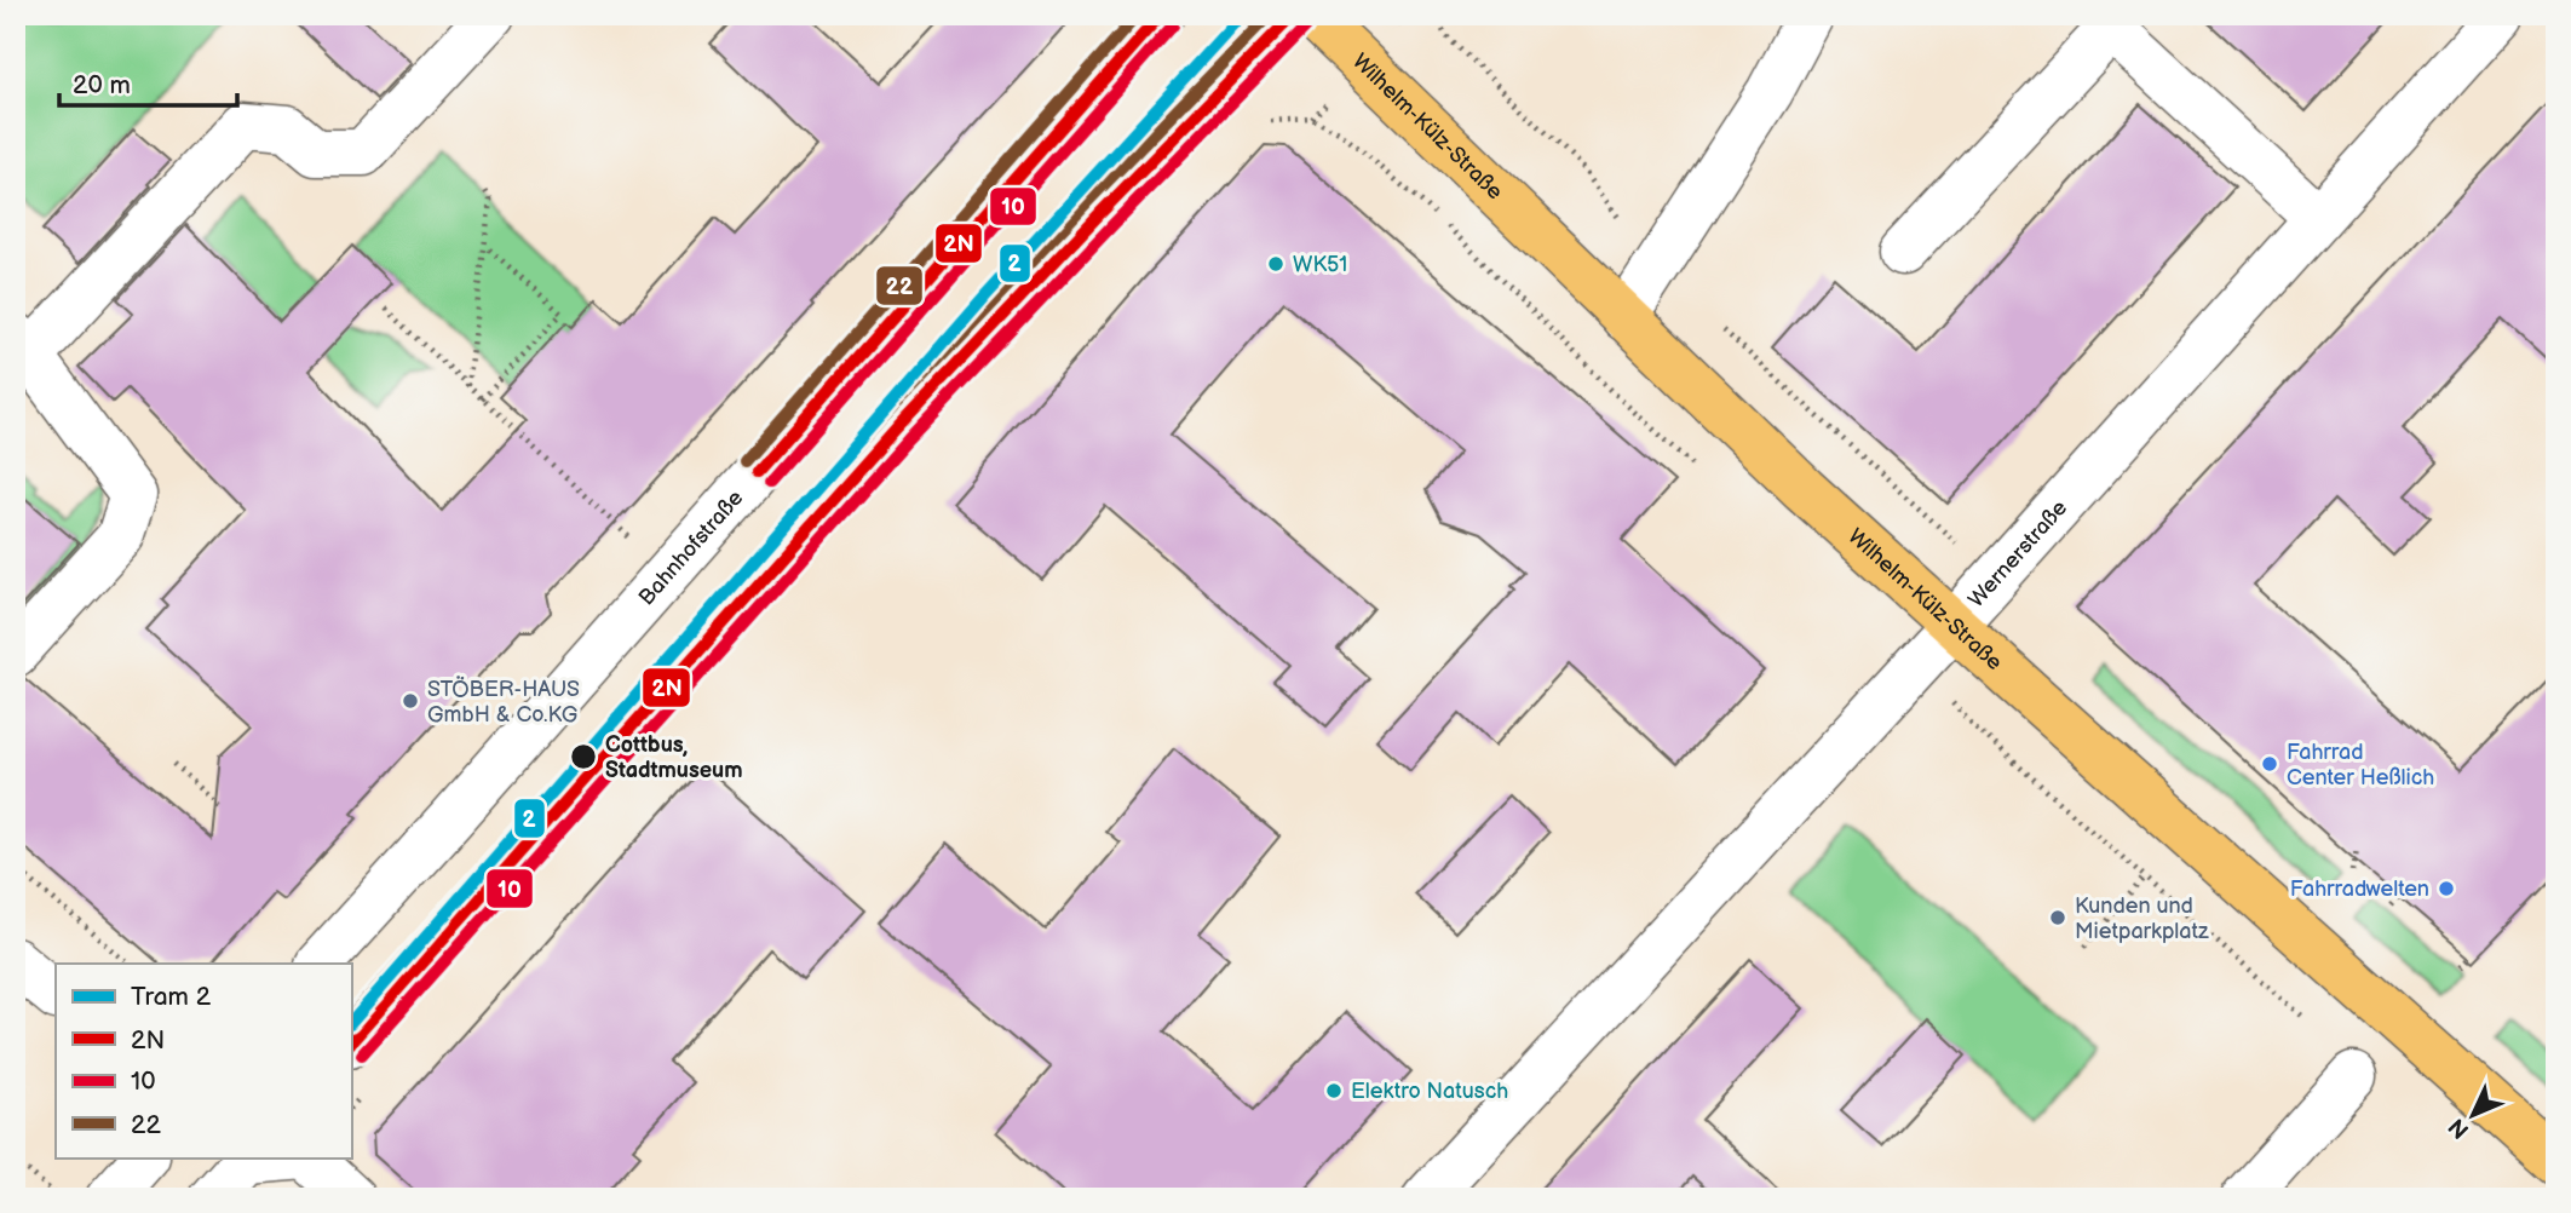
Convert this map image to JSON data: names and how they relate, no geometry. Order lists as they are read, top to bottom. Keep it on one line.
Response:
{"streets":{"main road":["Wilhelm-Külz-Straße"],"street":["Bahnhofstraße","Wernerstraße"]},"crossings":[["Wilhelm-Külz-Straße","Wernerstraße"]],"places":["WK51","STÖBER-HAUS GmbH & Co.KG","Cottbus, Stadtmuseum","Fahrrad Center Heßlich","Fahrradwelten","Kunden und Mietparkplatz","Elektro Natusch"],"lines":["tram line 2","transit line 2N","transit line 22","transit line 10"],"legend":["Tram 2","2N","10","22"],"scale_bar":"20 m","north":"bottom left"}
